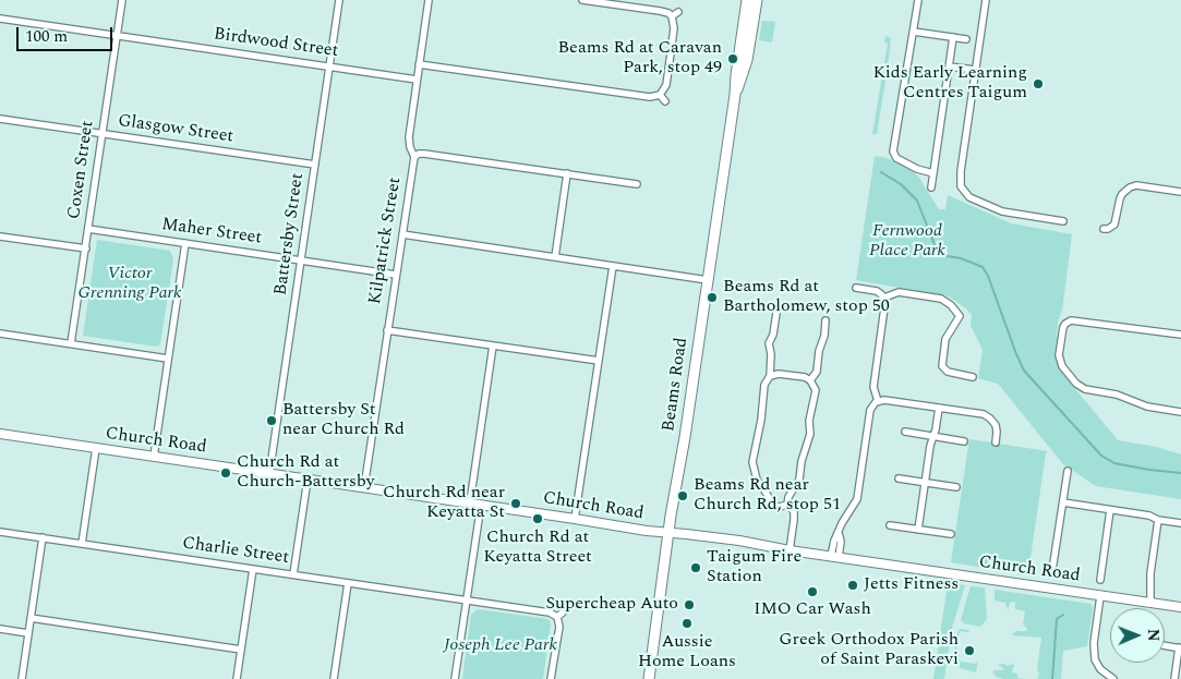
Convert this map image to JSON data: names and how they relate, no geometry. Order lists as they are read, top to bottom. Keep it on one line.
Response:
{"streets":{"main road":["Beams Road"],"street":["Birdwood Street","Glasgow Street","Coxen Street","Maher Street","Battersby Street","Kilpatrick Street","Church Road","Charlie Street"]},"crossings":[["Birdwood Street","Coxen Street"],["Birdwood Street","Battersby Street"],["Birdwood Street","Kilpatrick Street"],["Glasgow Street","Coxen Street"],["Glasgow Street","Battersby Street"],["Coxen Street","Maher Street"],["Maher Street","Battersby Street"],["Maher Street","Kilpatrick Street"],["Battersby Street","Church Road"],["Kilpatrick Street","Church Road"],["Beams Road","Church Road"]],"parks":["Fernwood Place Park","Victor Grenning Park","Joseph Lee Park"],"places":["Beams Rd at Caravan Park, stop 49","Kids Early Learning Centres Taigum","Beams Rd at Bartholomew, stop 50","Battersby St near Church Rd","Church Rd at Church-Battersby","Beams Rd near Church Rd, stop 51","Church Rd near Keyatta St","Church Rd at Keyatta Street","Taigum Fire Station","Jetts Fitness","IMO Car Wash","Supercheap Auto","Aussie Home Loans","Greek Orthodox Parish of Saint Paraskevi"],"scale_bar":"100 m","north":"right"}
